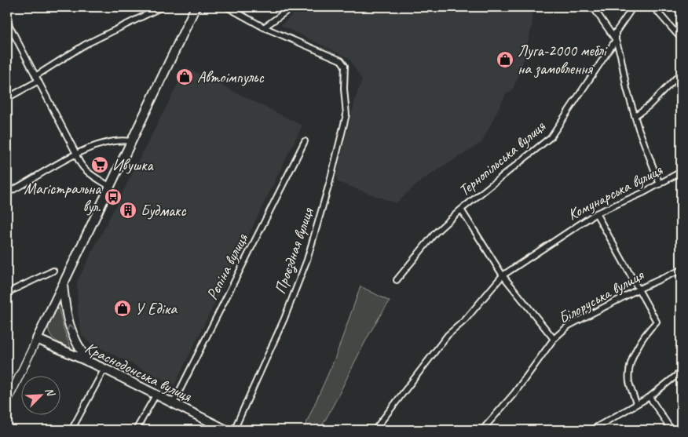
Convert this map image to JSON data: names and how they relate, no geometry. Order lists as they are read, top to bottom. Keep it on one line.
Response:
{"streets":{"main road":["Краснодонська вулиця"],"street":["Тернопільська вулиця","Комунарська вулиця","Проєздная вулиця","Рєпіна вулиця","Білоруська вулиця"]},"crossings":[["Рєпіна вулиця","Краснодонська вулиця"]],"places":{"shop":["Луга-2000 меблі на замовлення","Автоімпульс","У Едіка"],"supermarket":["Ивушка"],"bus stop":["Магістральна вул."],"building":["Будмакс"]},"north":"top right"}
